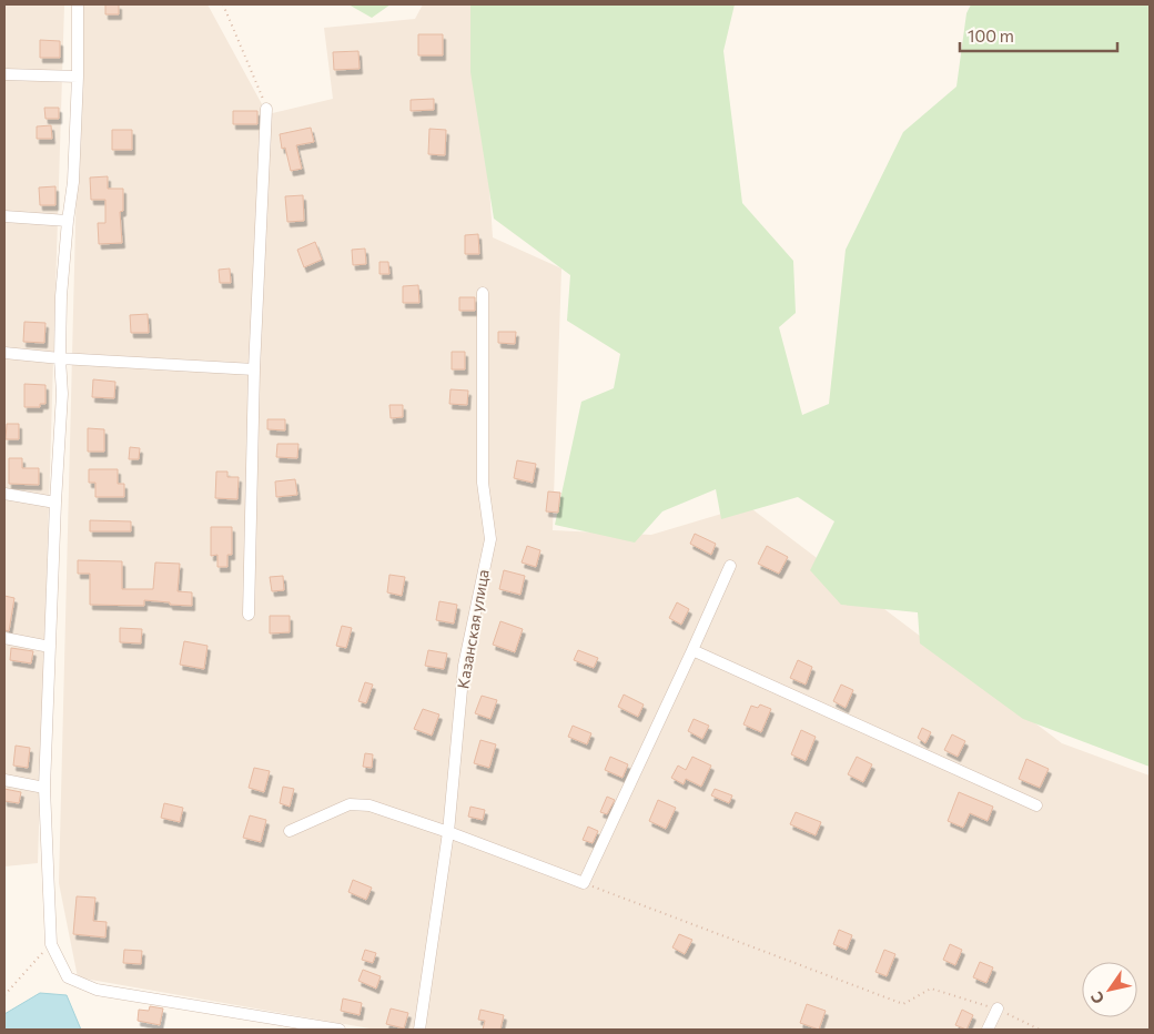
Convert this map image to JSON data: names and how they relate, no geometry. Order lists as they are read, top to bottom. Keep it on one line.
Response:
{"streets":{"street":["Казанская улица"]},"scale_bar":"100 m","north":"bottom left"}
